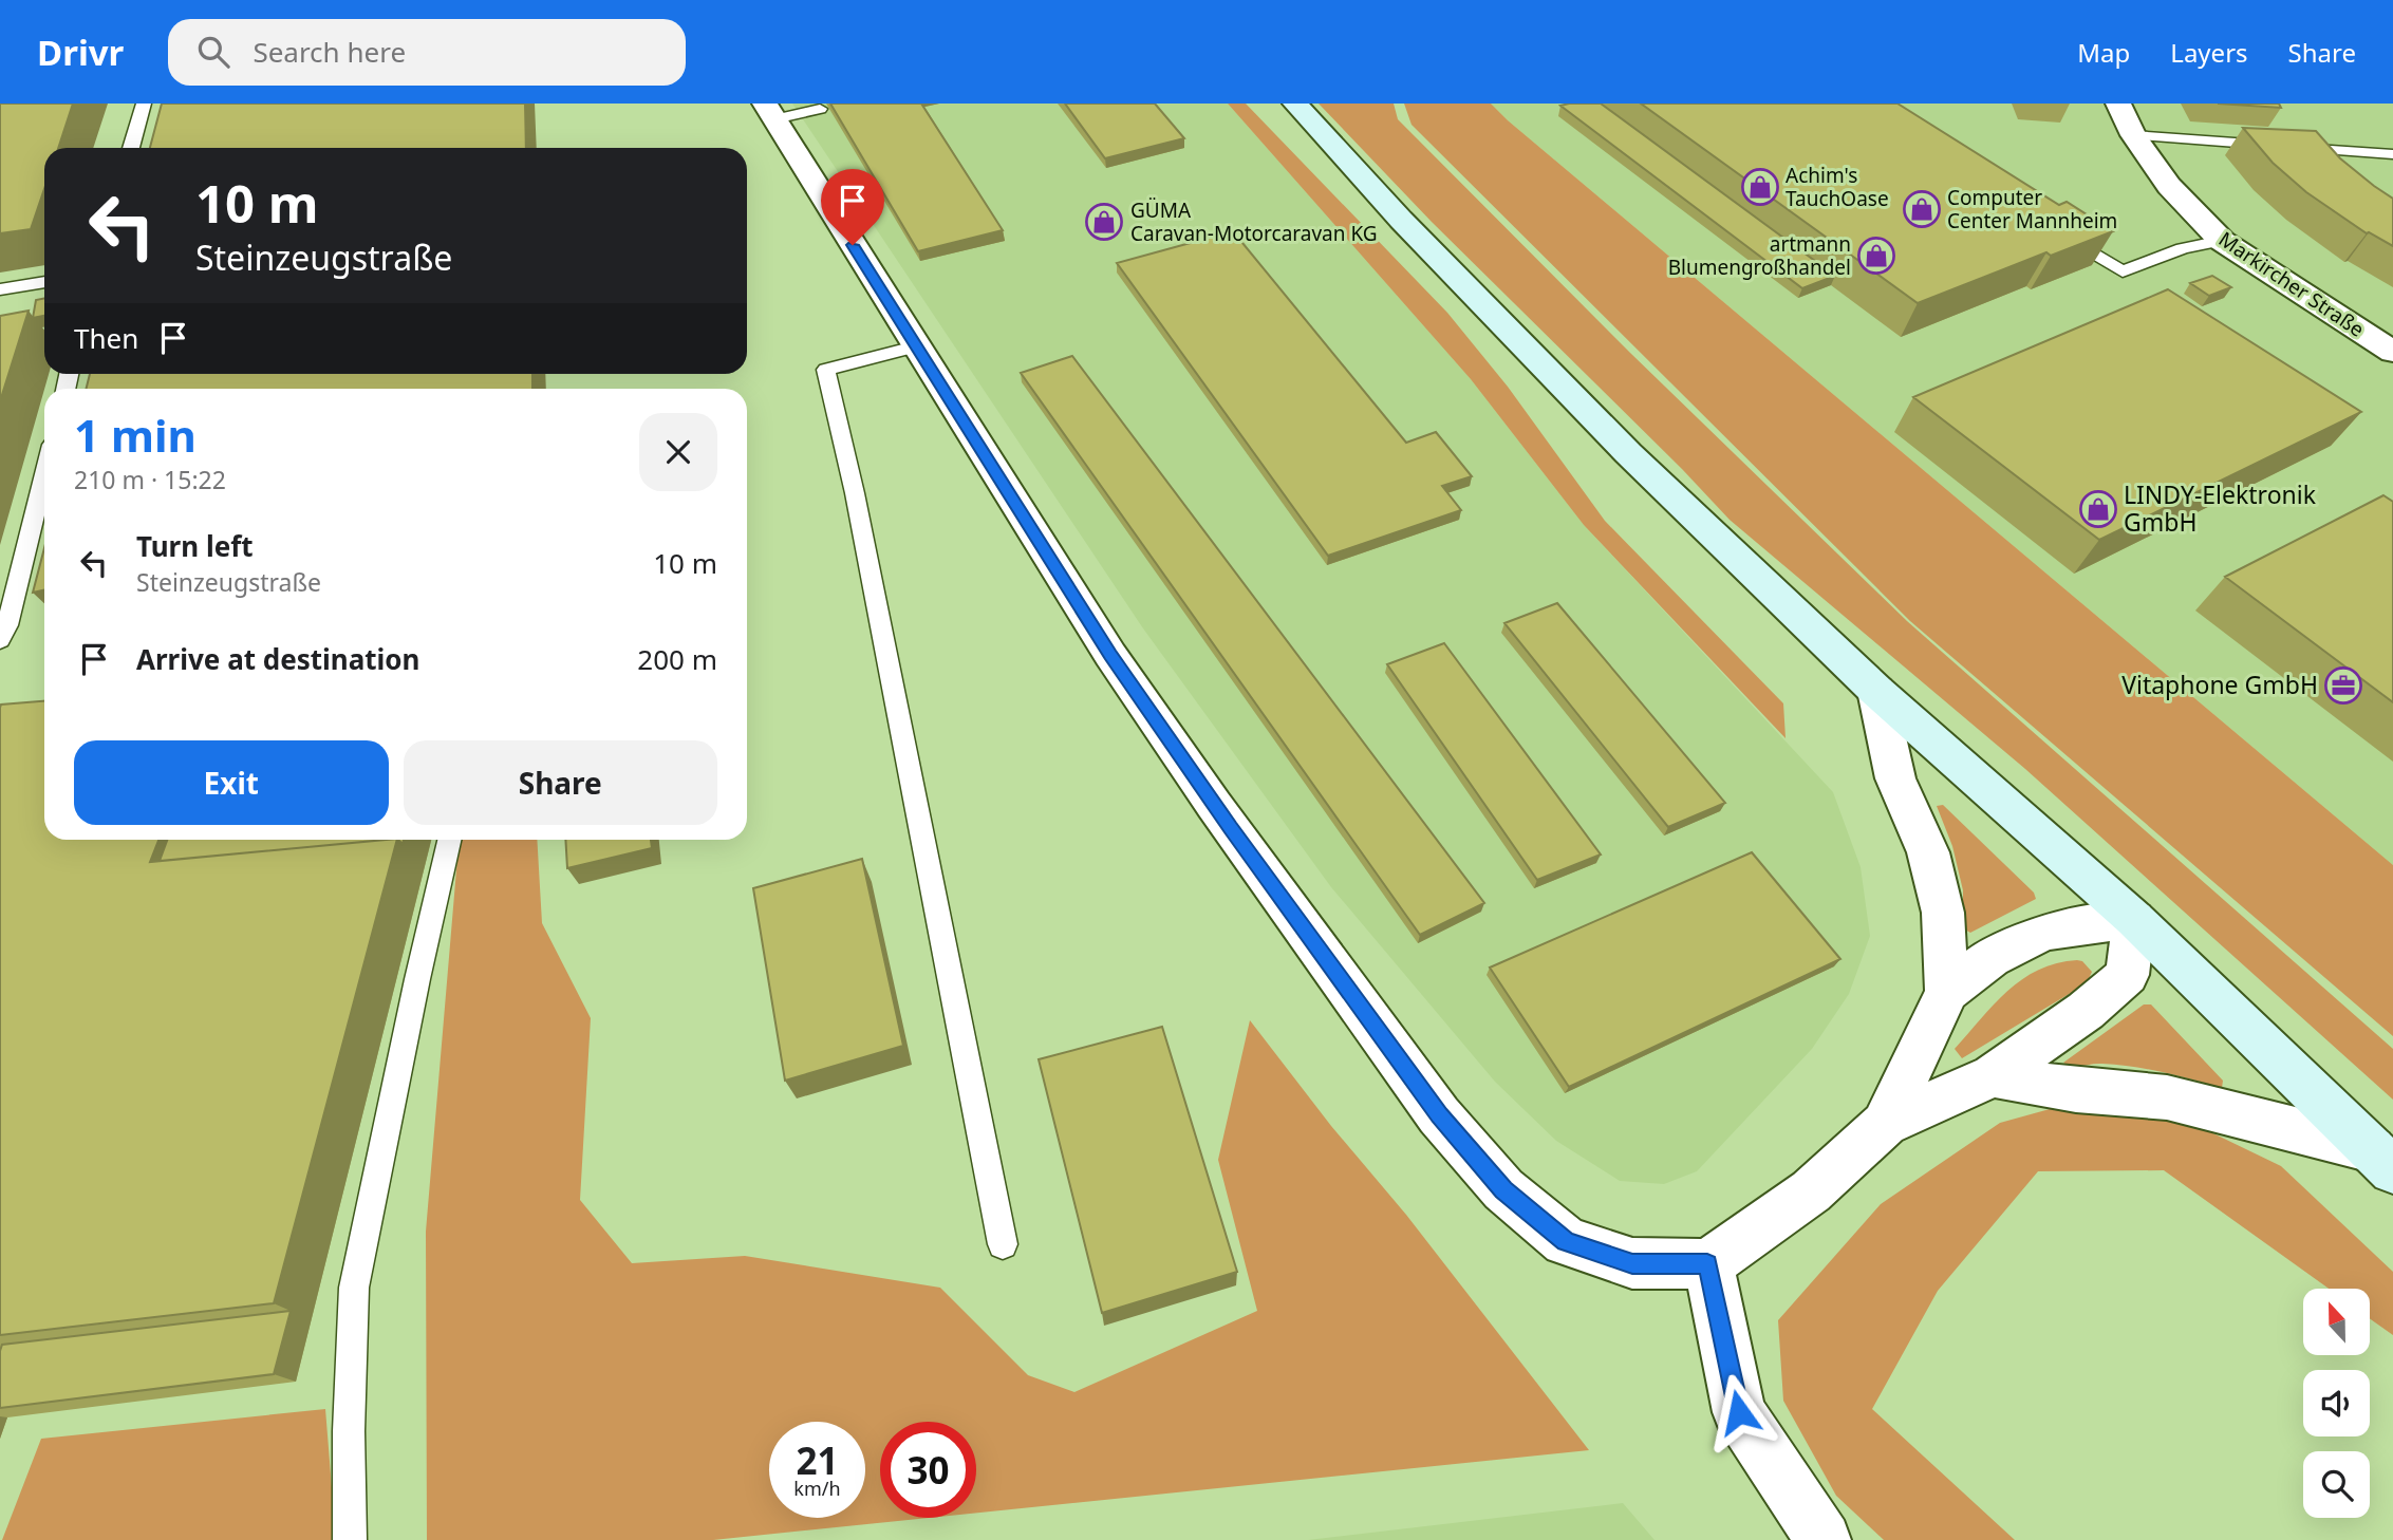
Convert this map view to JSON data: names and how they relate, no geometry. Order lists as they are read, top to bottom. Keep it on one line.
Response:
{"streets":{"street":["Markircher Straße"]},"places":{"shop":["Achim's TauchOase","Computer Center Mannheim","GÜMA Caravan-Motorcaravan KG","artmann Blumengroßhandel","LINDY-Elektronik GmbH"],"office":["Vitaphone GmbH"]},"north":"top","page":{"header":"Drivr","search":"Search here","nav":["Map","Layers","Share"],"turn":["10 m","Steinzeugstraße"],"then":"Then","heading":["1 min","210 m · 15:22"],"list":[{"name":"Turn left","note":"Steinzeugstraße","value":"10 m"},{"name":"Arrive at destination","value":"200 m"}],"buttons":["Exit","Share"],"speed":"21 km/h","limit":"30"}}
